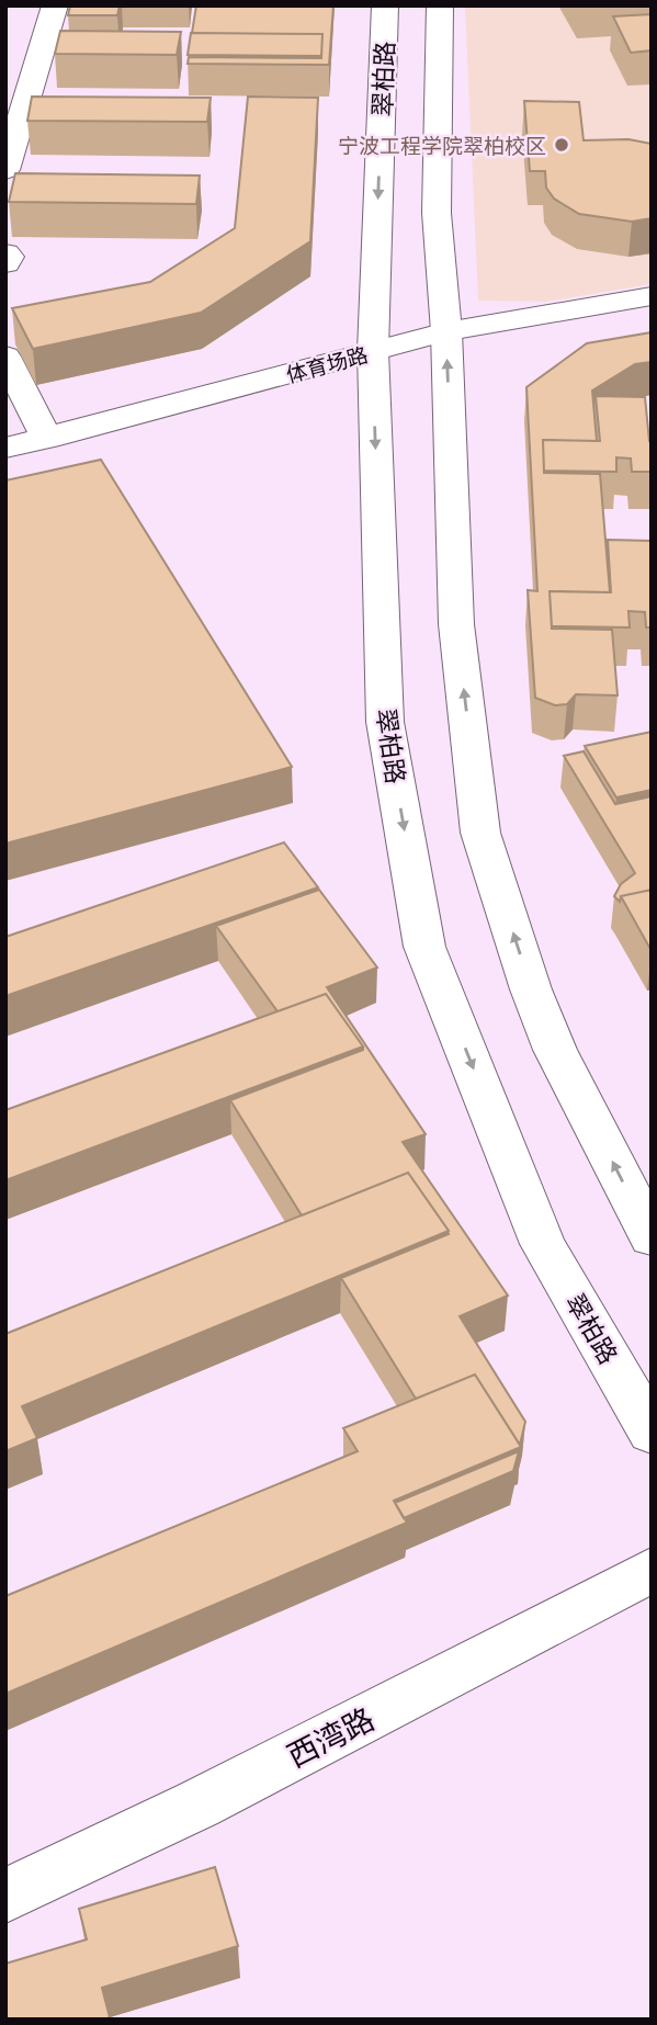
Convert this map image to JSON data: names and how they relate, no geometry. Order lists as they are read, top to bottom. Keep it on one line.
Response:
{"streets":{"main road":["翠柏路","体育场路","西湾路"]},"crossings":[["翠柏路","体育场路"]],"places":["宁波工程学院翠柏校区"]}
